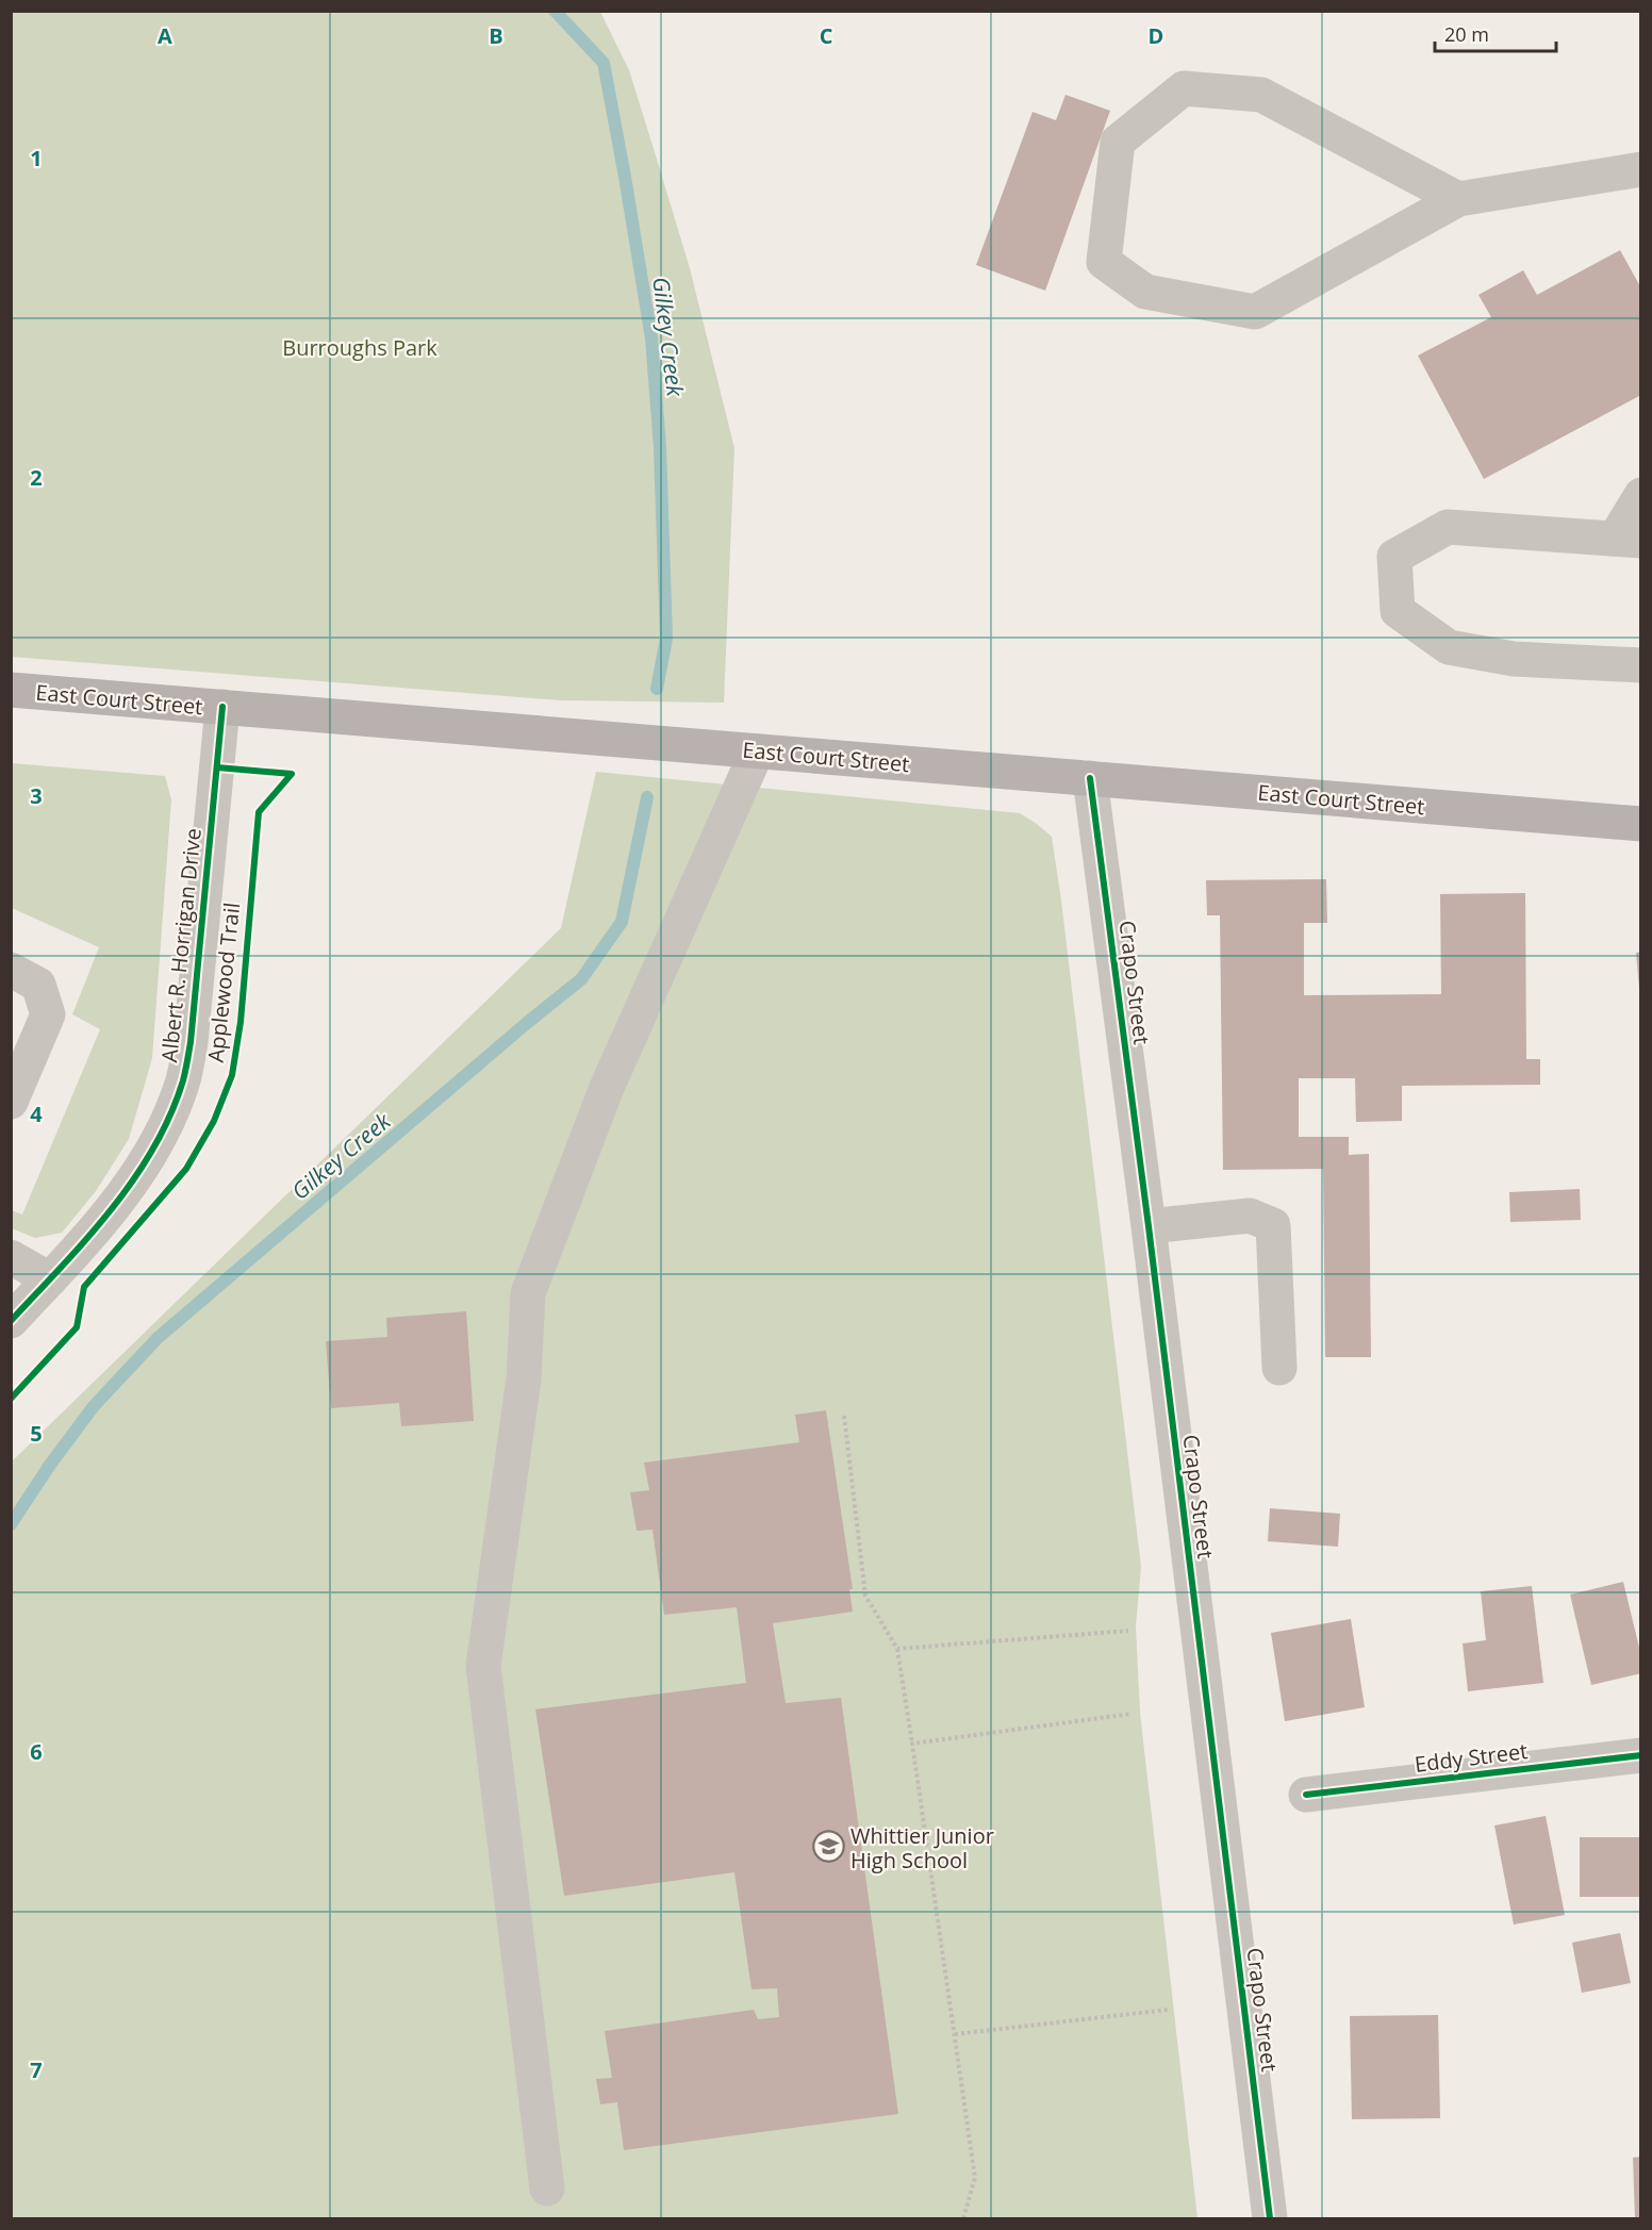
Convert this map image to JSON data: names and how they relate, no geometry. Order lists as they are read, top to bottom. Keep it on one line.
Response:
{"streets":{"main road":["East Court Street"],"street":["Albert R. Horrigan Drive","Crapo Street","Eddy Street"],"cycle path":["Applewood Trail"]},"crossings":[["East Court Street","Albert R. Horrigan Drive"],["East Court Street","Crapo Street"]],"water":["Gilkey Creek"],"parks":["Burroughs Park"],"places":{"school or university":["Whittier Junior High School"]},"scale_bar":"20 m","grid":{"columns":["A","B","C","D"],"rows":["1","2","3","4","5","6","7"]}}
